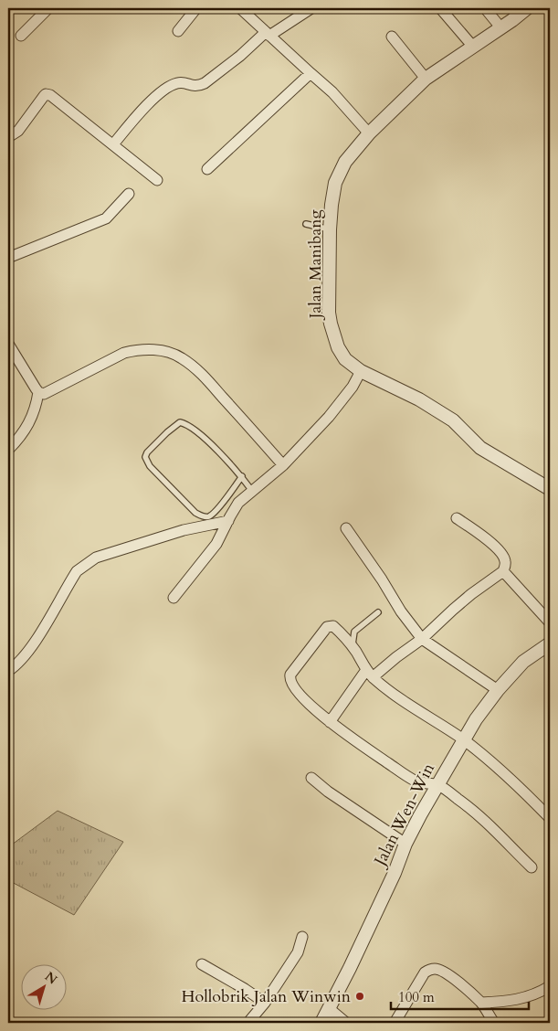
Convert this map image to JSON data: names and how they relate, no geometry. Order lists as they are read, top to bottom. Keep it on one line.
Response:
{"streets":{"street":["Jalan Manibang","Jalan Wen-Win"]},"places":["Hollobrik Jalan Winwin"],"scale_bar":"100 m","north":"top right"}
